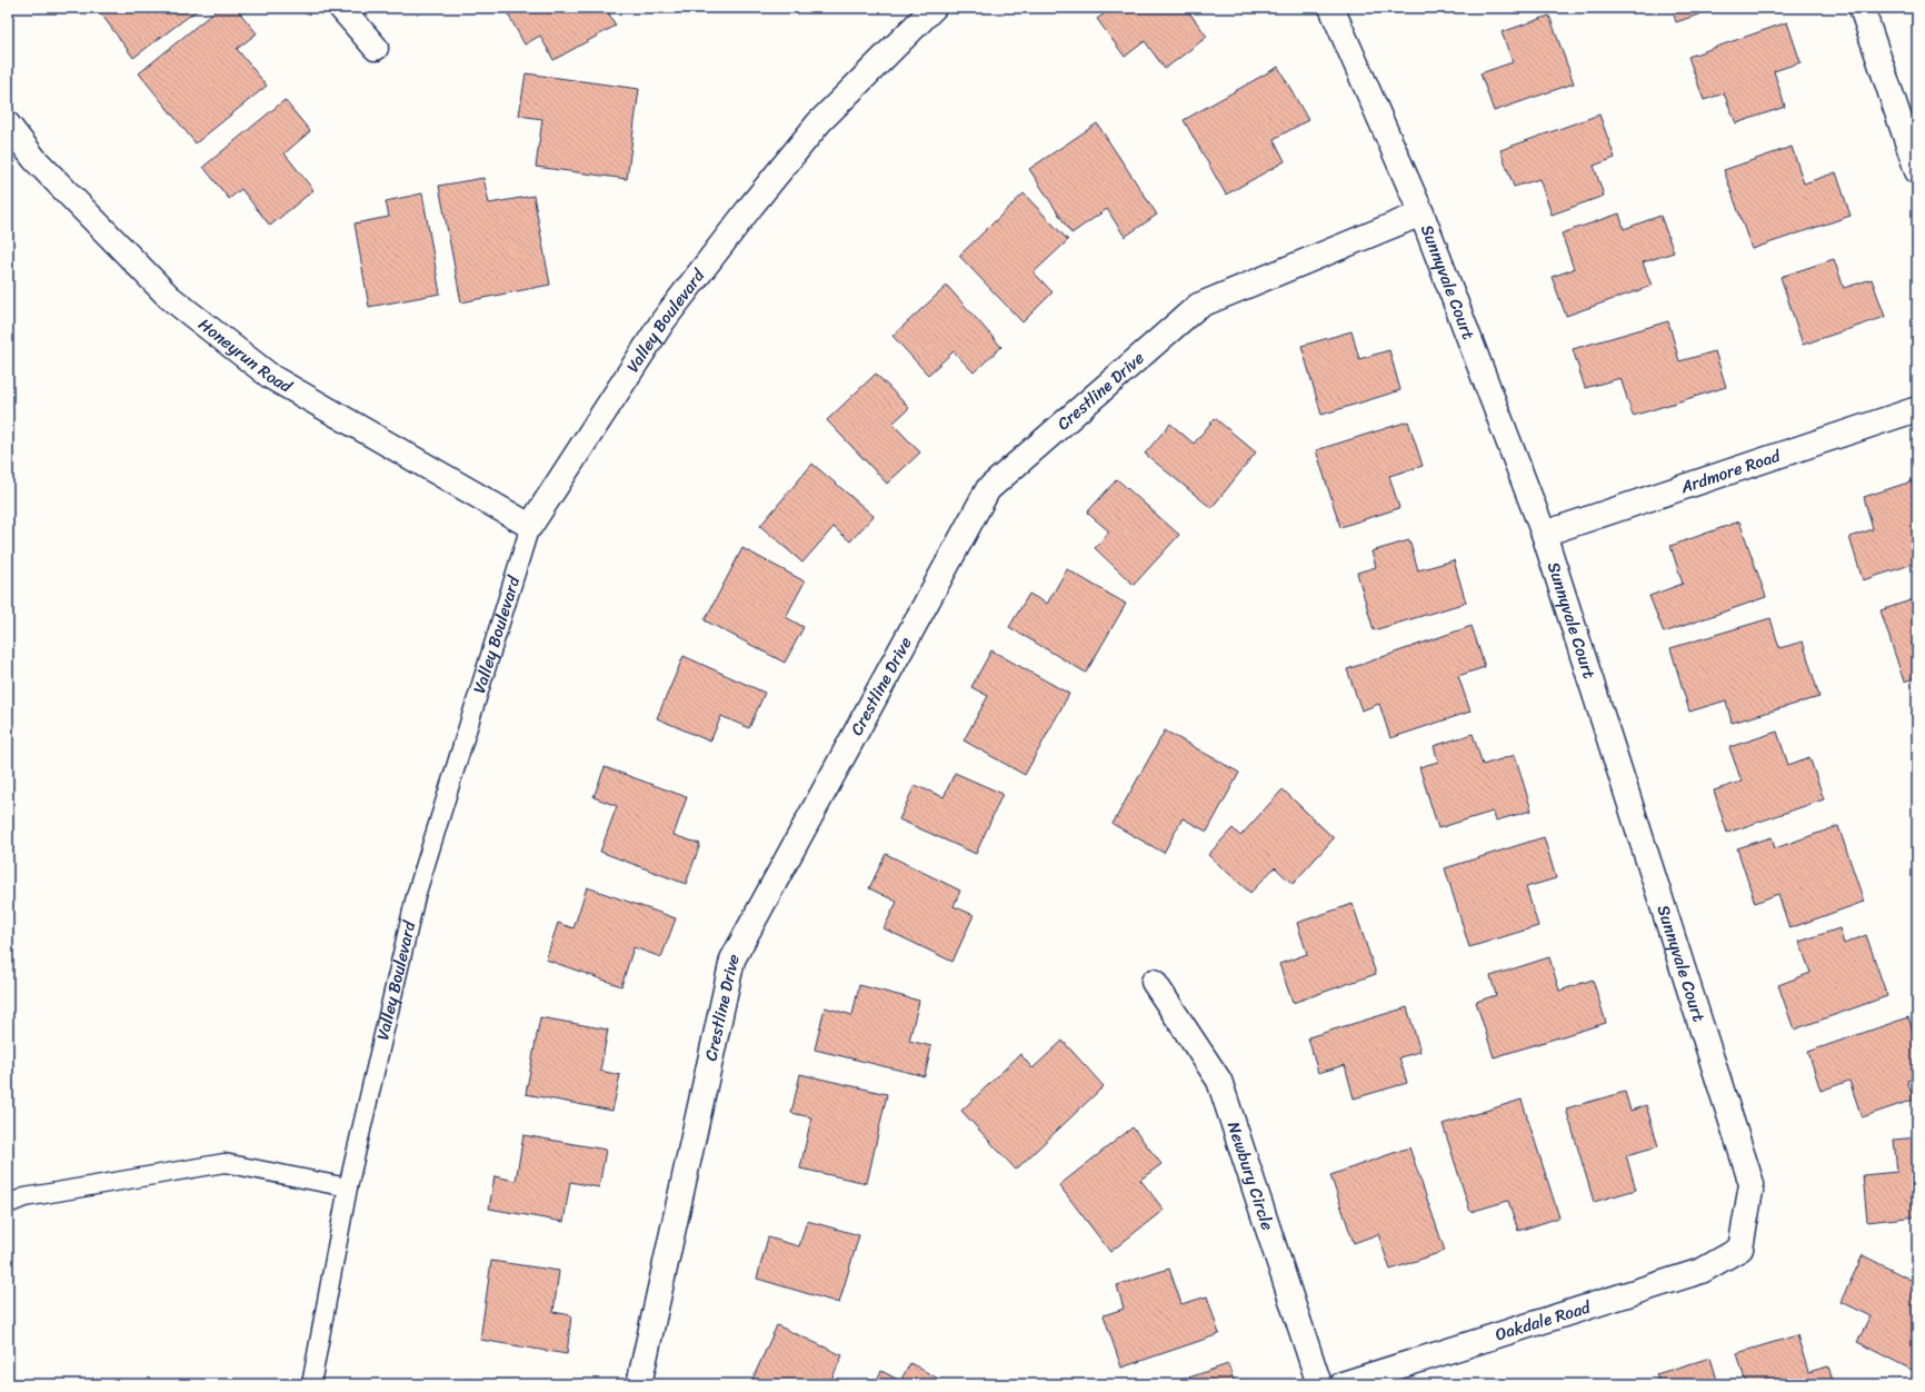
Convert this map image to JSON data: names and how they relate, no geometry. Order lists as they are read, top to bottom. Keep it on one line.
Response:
{"streets":{"street":["Sunnyvale Court","Valley Boulevard","Honeyrun Road","Crestline Drive","Ardmore Road","Newbury Circle","Oakdale Road"]},"crossings":[["Sunnyvale Court","Crestline Drive"],["Sunnyvale Court","Ardmore Road"],["Sunnyvale Court","Oakdale Road"],["Valley Boulevard","Honeyrun Road"]]}
